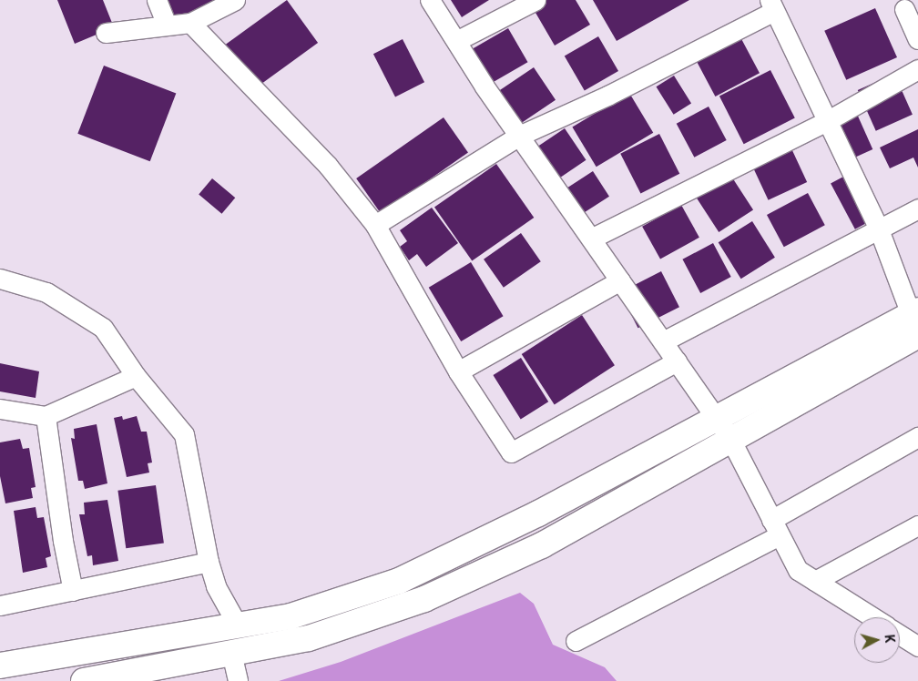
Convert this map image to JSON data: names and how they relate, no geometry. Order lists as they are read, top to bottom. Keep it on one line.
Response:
{"north":"right"}
